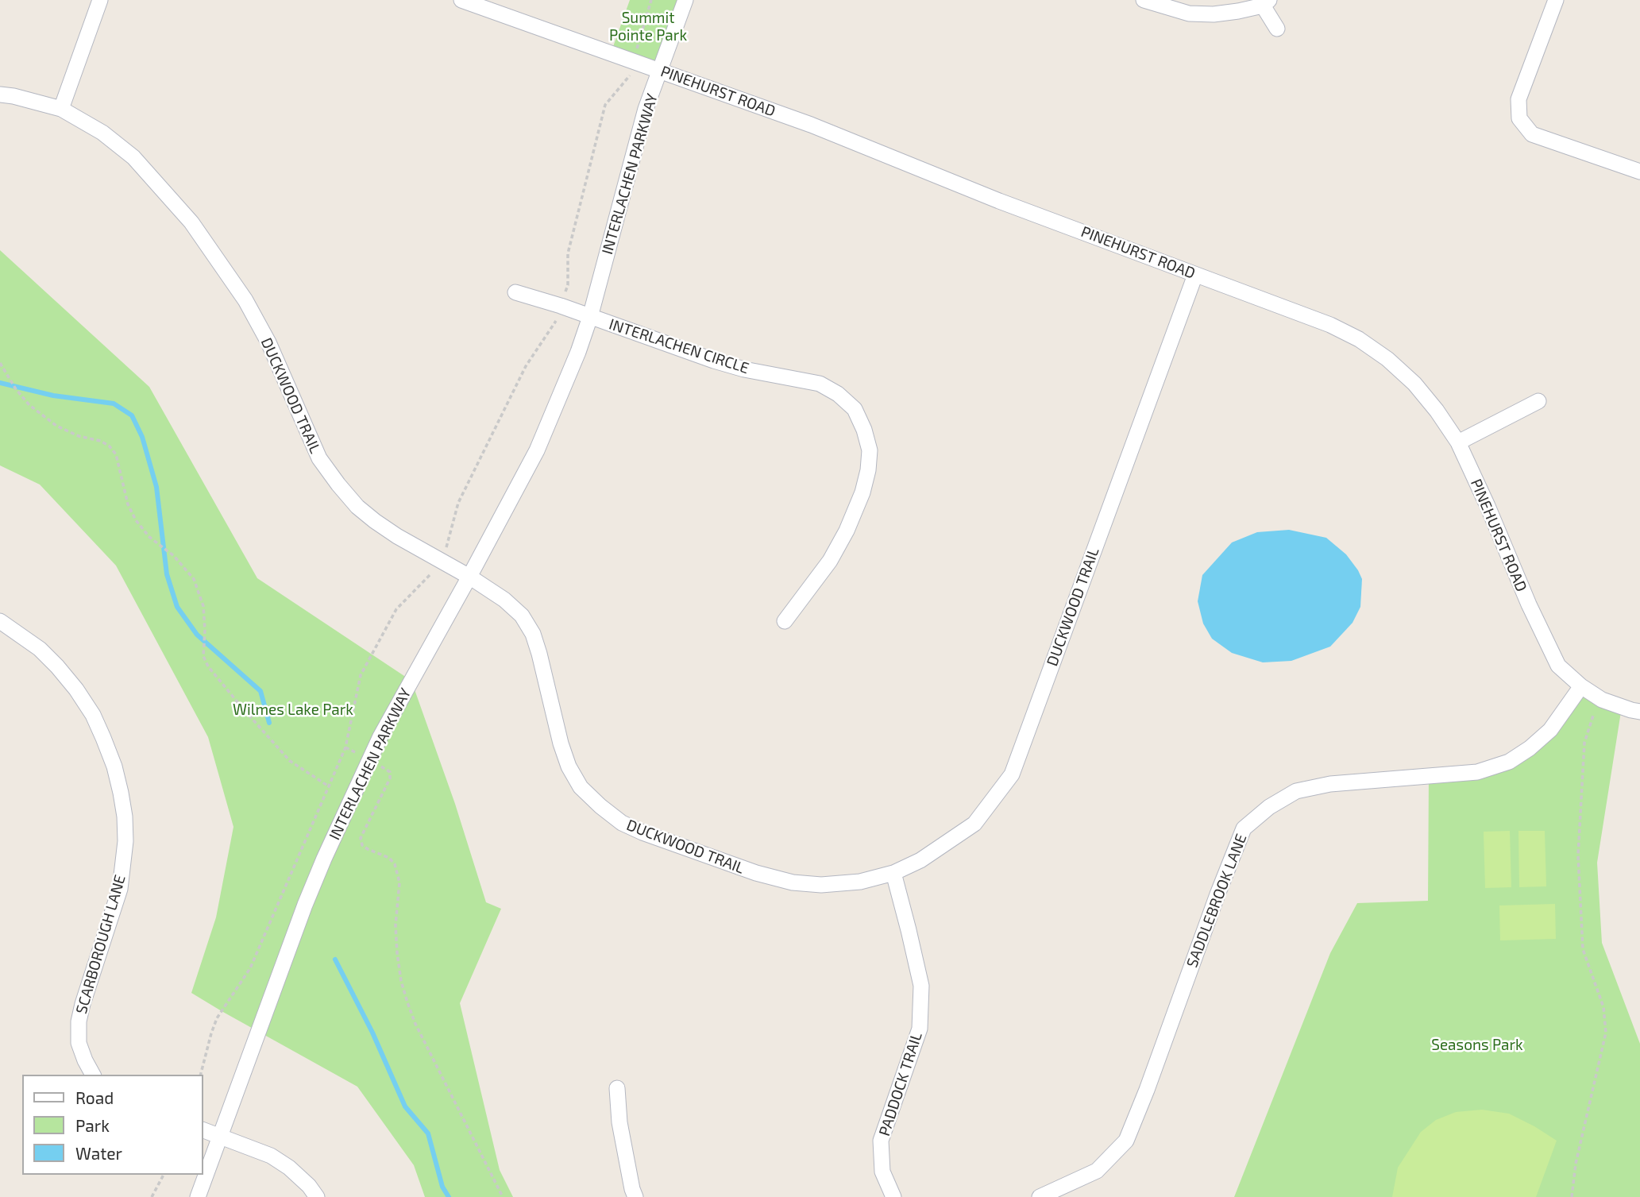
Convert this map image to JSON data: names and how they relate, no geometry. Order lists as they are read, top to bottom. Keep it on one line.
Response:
{"streets":{"street":["PINEHURST ROAD","INTERLACHEN PARKWAY","INTERLACHEN CIRCLE","DUCKWOOD TRAIL","SADDLEBROOK LANE","SCARBOROUGH LANE","PADDOCK TRAIL"]},"crossings":[["PINEHURST ROAD","INTERLACHEN PARKWAY"],["PINEHURST ROAD","DUCKWOOD TRAIL"],["PINEHURST ROAD","SADDLEBROOK LANE"],["INTERLACHEN PARKWAY","INTERLACHEN CIRCLE"],["INTERLACHEN PARKWAY","DUCKWOOD TRAIL"],["DUCKWOOD TRAIL","PADDOCK TRAIL"]],"parks":["Summit Pointe Park","Wilmes Lake Park","Seasons Park"],"legend":["Road","Park","Water"]}
